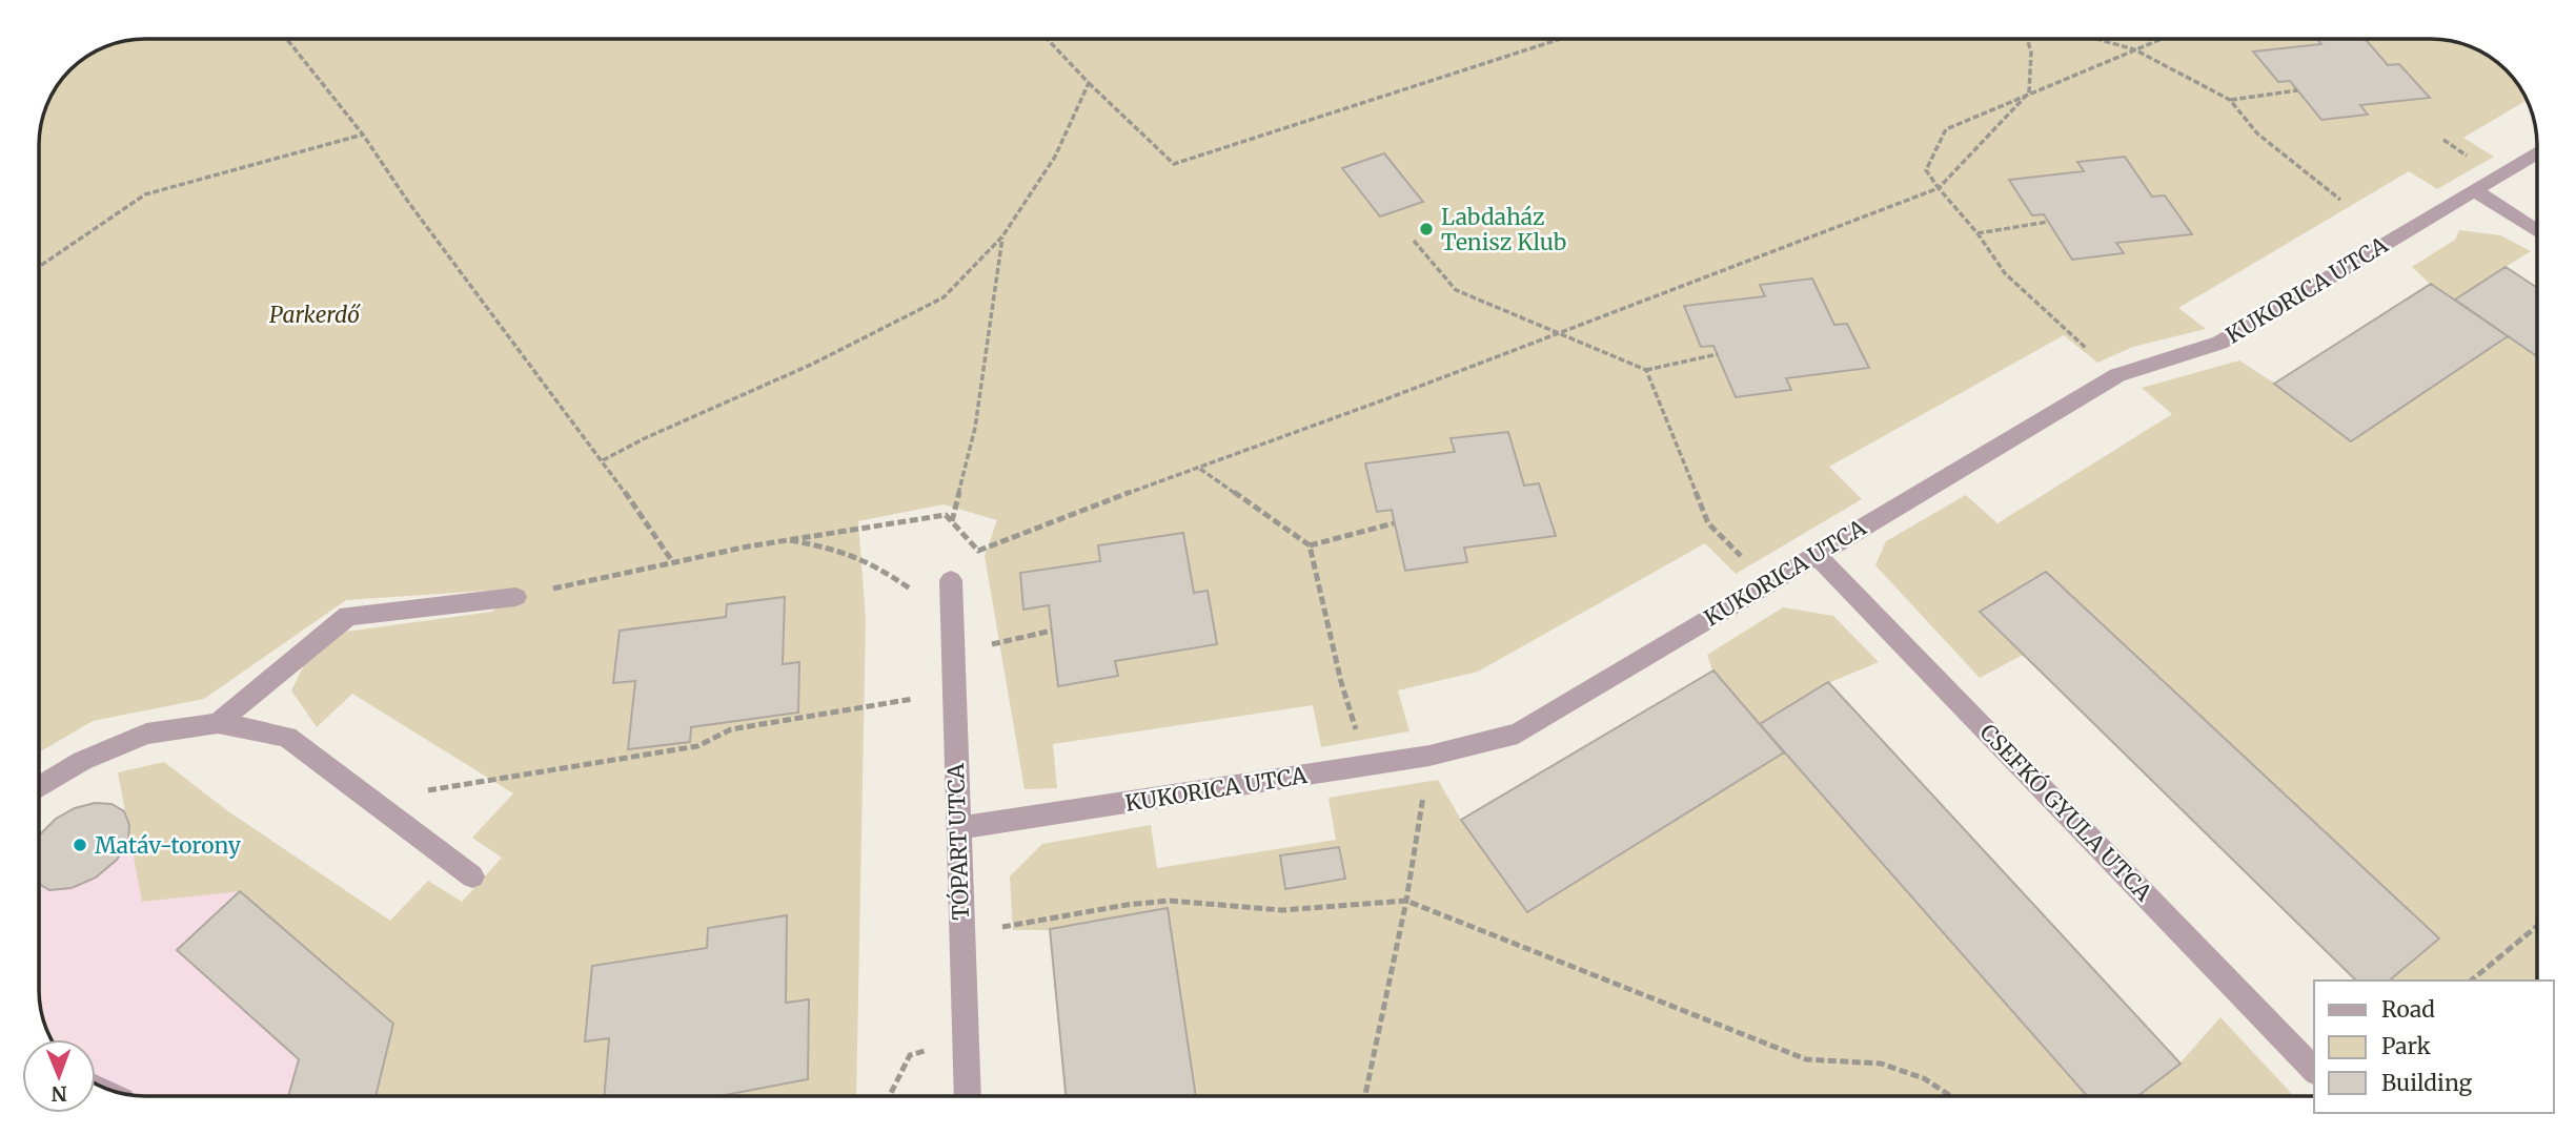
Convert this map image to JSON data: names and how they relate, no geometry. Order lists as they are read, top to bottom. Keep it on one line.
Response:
{"streets":{"street":["KUKORICA UTCA","CSEFKÓ GYULA UTCA","TÓPART UTCA"]},"crossings":[["KUKORICA UTCA","CSEFKÓ GYULA UTCA"],["KUKORICA UTCA","TÓPART UTCA"]],"parks":["Parkerdő"],"places":["Labdaház Tenisz Klub","Matáv-torony"],"legend":["Road","Park","Building"],"north":"bottom"}
